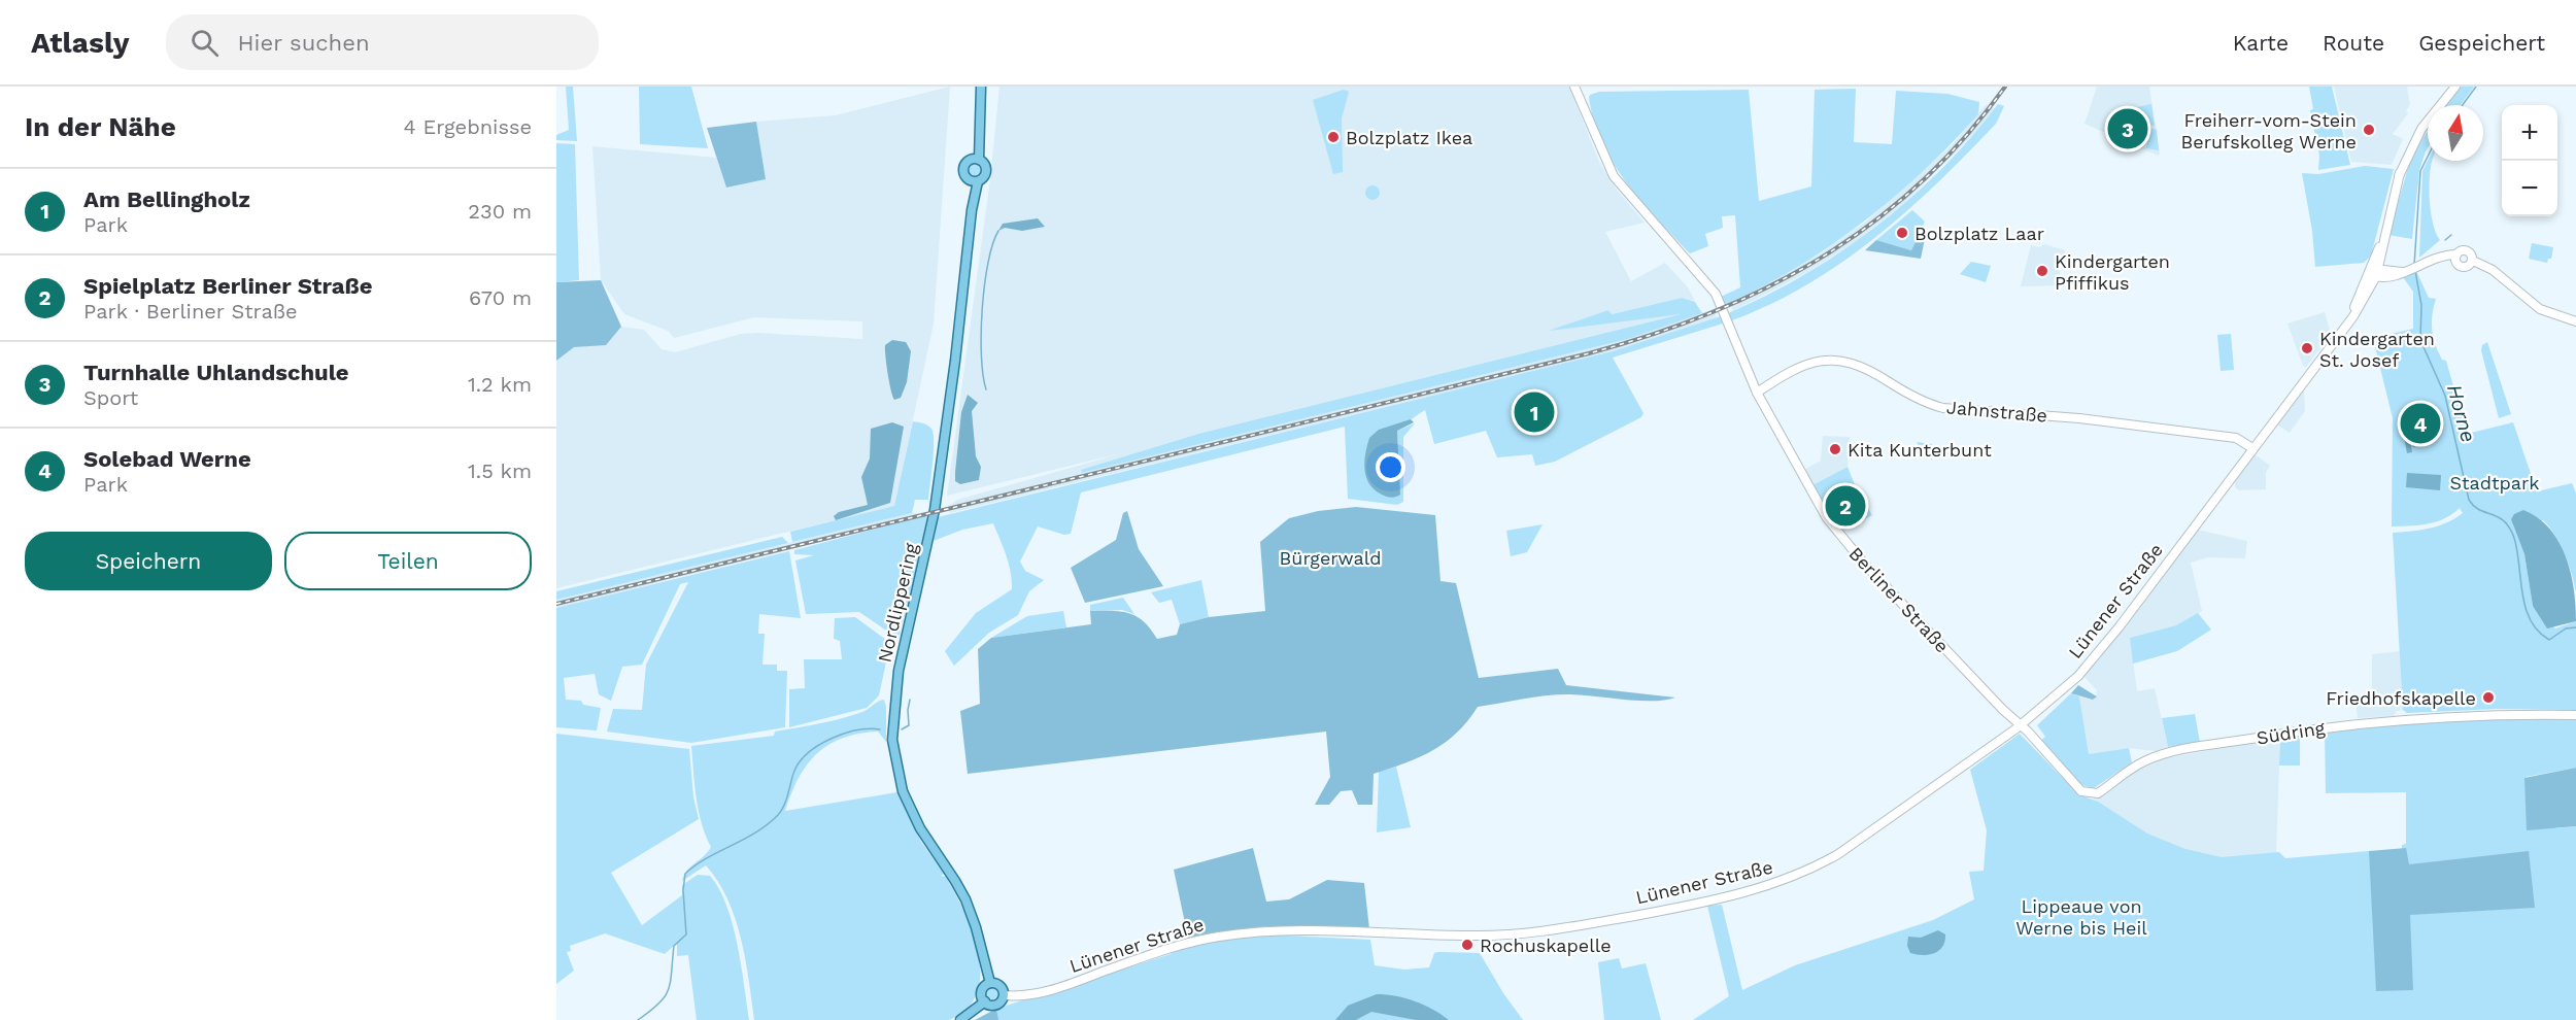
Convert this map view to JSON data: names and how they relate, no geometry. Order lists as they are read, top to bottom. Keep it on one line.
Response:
{"streets":{"main road":["Jahnstraße","Berliner Straße","Lünener Straße","Nordlippering","Südring"]},"crossings":[["Jahnstraße","Berliner Straße"],["Jahnstraße","Lünener Straße"],["Berliner Straße","Lünener Straße"],["Berliner Straße","Südring"],["Lünener Straße","Nordlippering"],["Lünener Straße","Südring"]],"water":["Horne"],"parks":["Stadtpark","Bürgerwald","Lippeaue von Werne bis Heil"],"places":["Freiherr-vom-Stein Berufskolleg Werne","Bolzplatz Ikea","Bolzplatz Laar","Kindergarten Pfiffikus","Kindergarten St. Josef","Kita Kunterbunt","Friedhofskapelle","Rochuskapelle"],"north":"top","page":{"header":"Atlasly","search":"Hier suchen","nav":["Karte","Route","Gespeichert"],"heading":["In der Nähe","4 Ergebnisse"],"map_buttons":["+","−"],"pins":["3","1","4","2"],"list":[{"mark":"1","name":"Am Bellingholz","note":"Park","value":"230 m"},{"mark":"2","name":"Spielplatz Berliner Straße","note":"Park · Berliner Straße","value":"670 m"},{"mark":"3","name":"Turnhalle Uhlandschule","note":"Sport","value":"1.2 km"},{"mark":"4","name":"Solebad Werne","note":"Park","value":"1.5 km"}],"buttons":["Speichern","Teilen"]}}
